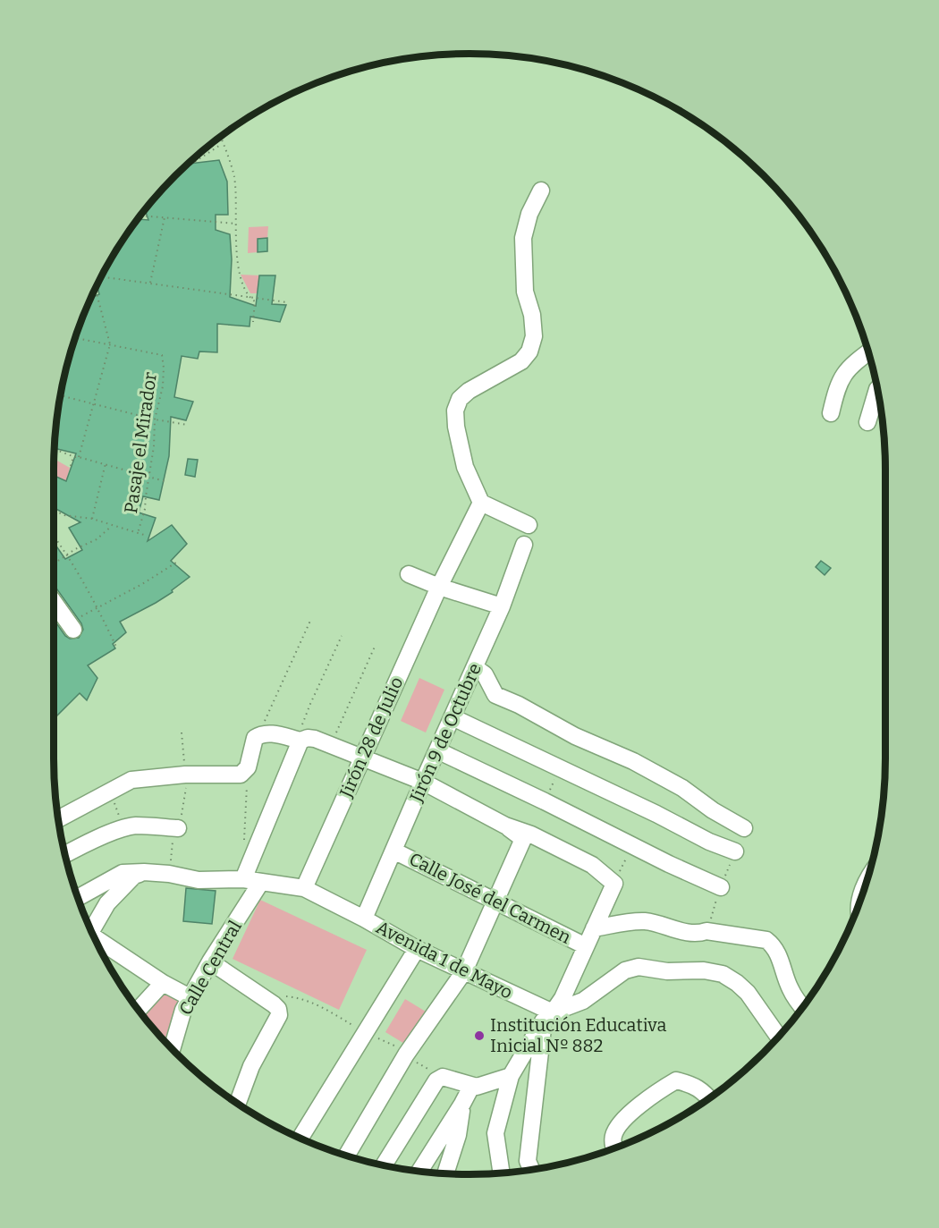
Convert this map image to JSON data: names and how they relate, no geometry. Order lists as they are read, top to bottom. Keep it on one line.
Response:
{"streets":{"street":["Jirón 9 de Octubre","Jirón 28 de Julio","Calle José del Carmen","Avenida 1 de Mayo","Calle Central"],"path":["Pasaje el Mirador"]},"crossings":[["Jirón 9 de Octubre","Calle José del Carmen"],["Jirón 9 de Octubre","Avenida 1 de Mayo"],["Jirón 28 de Julio","Avenida 1 de Mayo"],["Avenida 1 de Mayo","Calle Central"]],"places":["Institución Educativa Inicial Nº 882"]}
